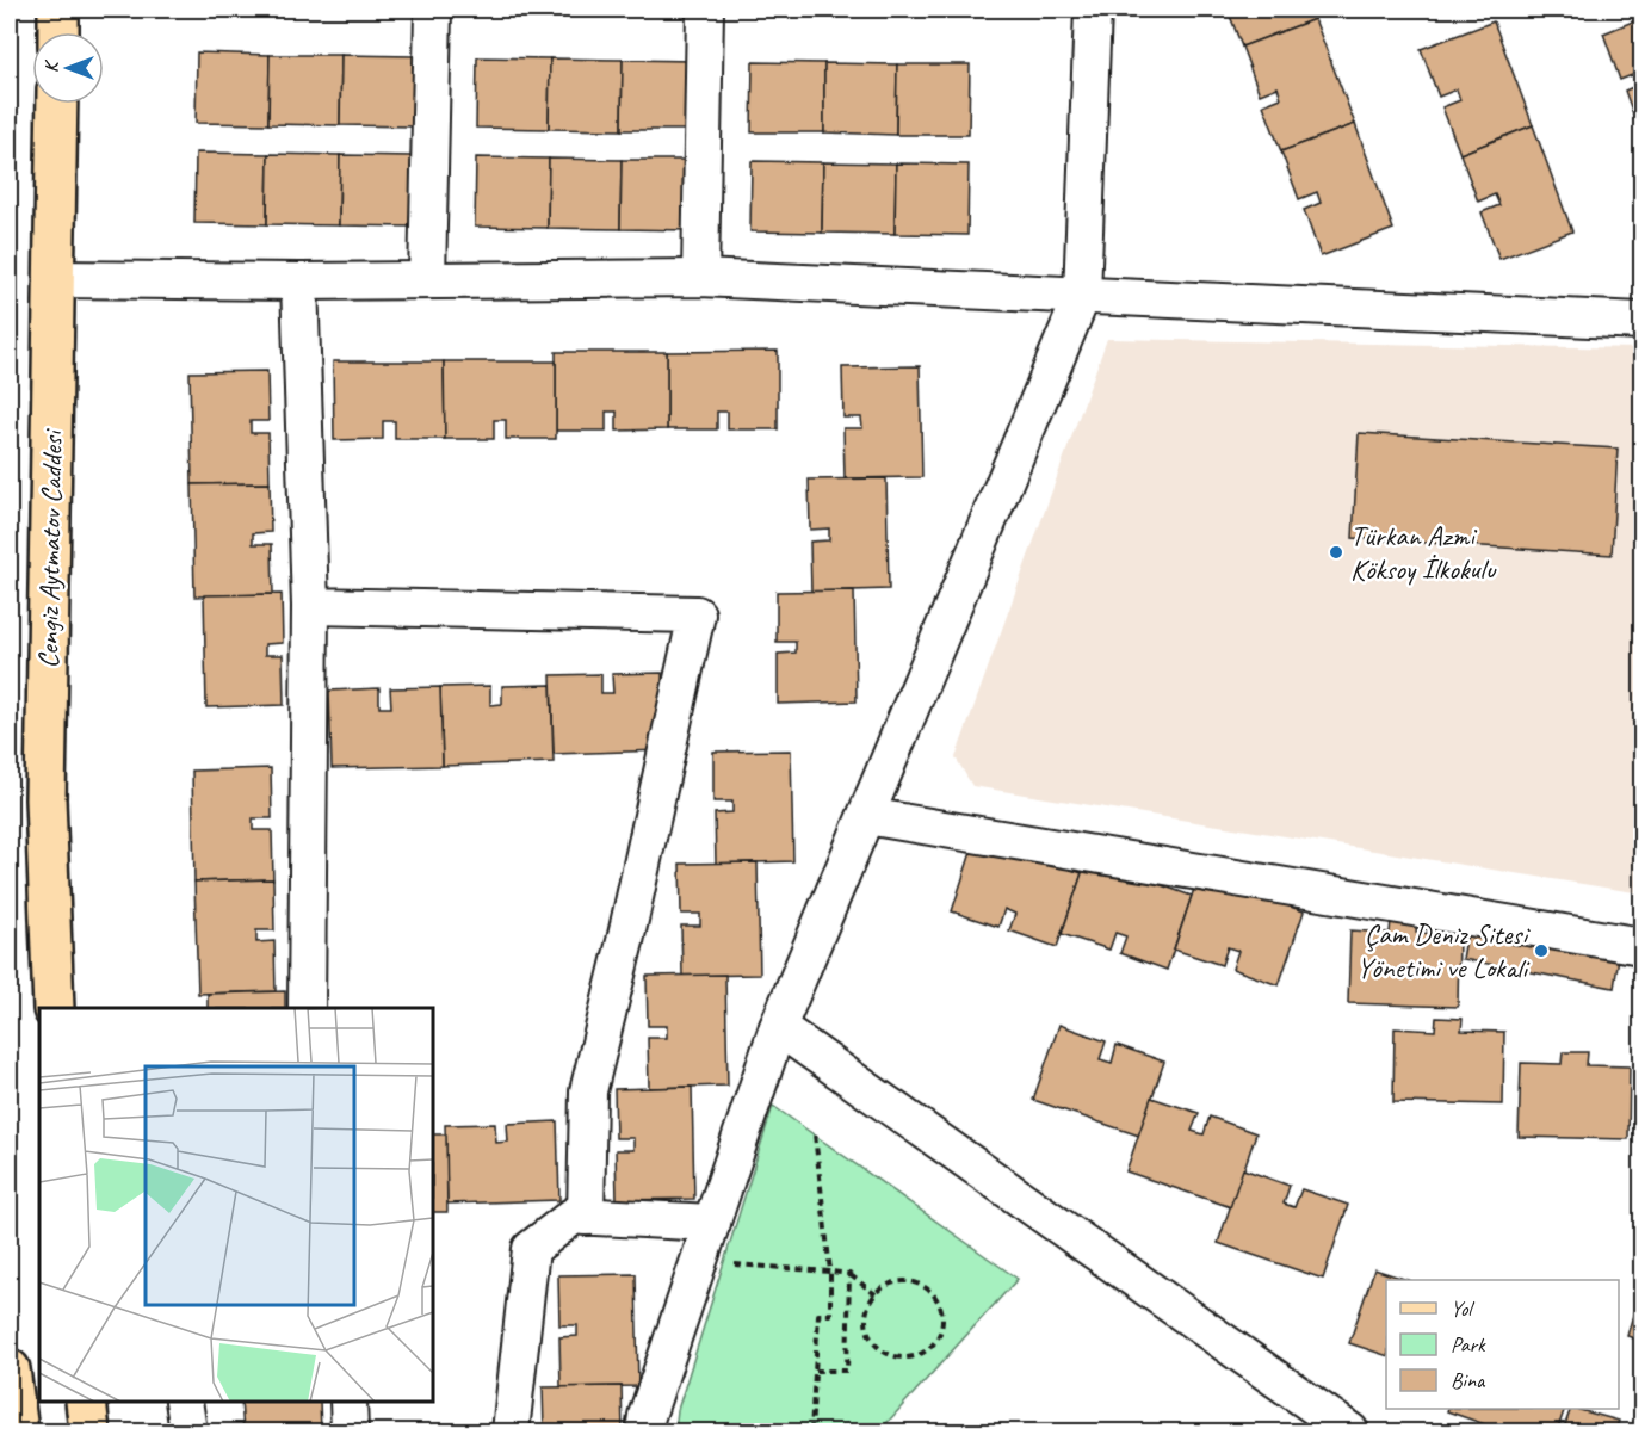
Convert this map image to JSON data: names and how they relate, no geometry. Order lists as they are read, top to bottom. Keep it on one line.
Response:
{"streets":{"main road":["Cengiz Aytmatov Caddesi"]},"places":["Türkan Azmi Köksoy İlkokulu","Çam Deniz Sitesi Yönetimi ve Lokali"],"legend":["Yol","Park","Bina"],"north":"left"}
